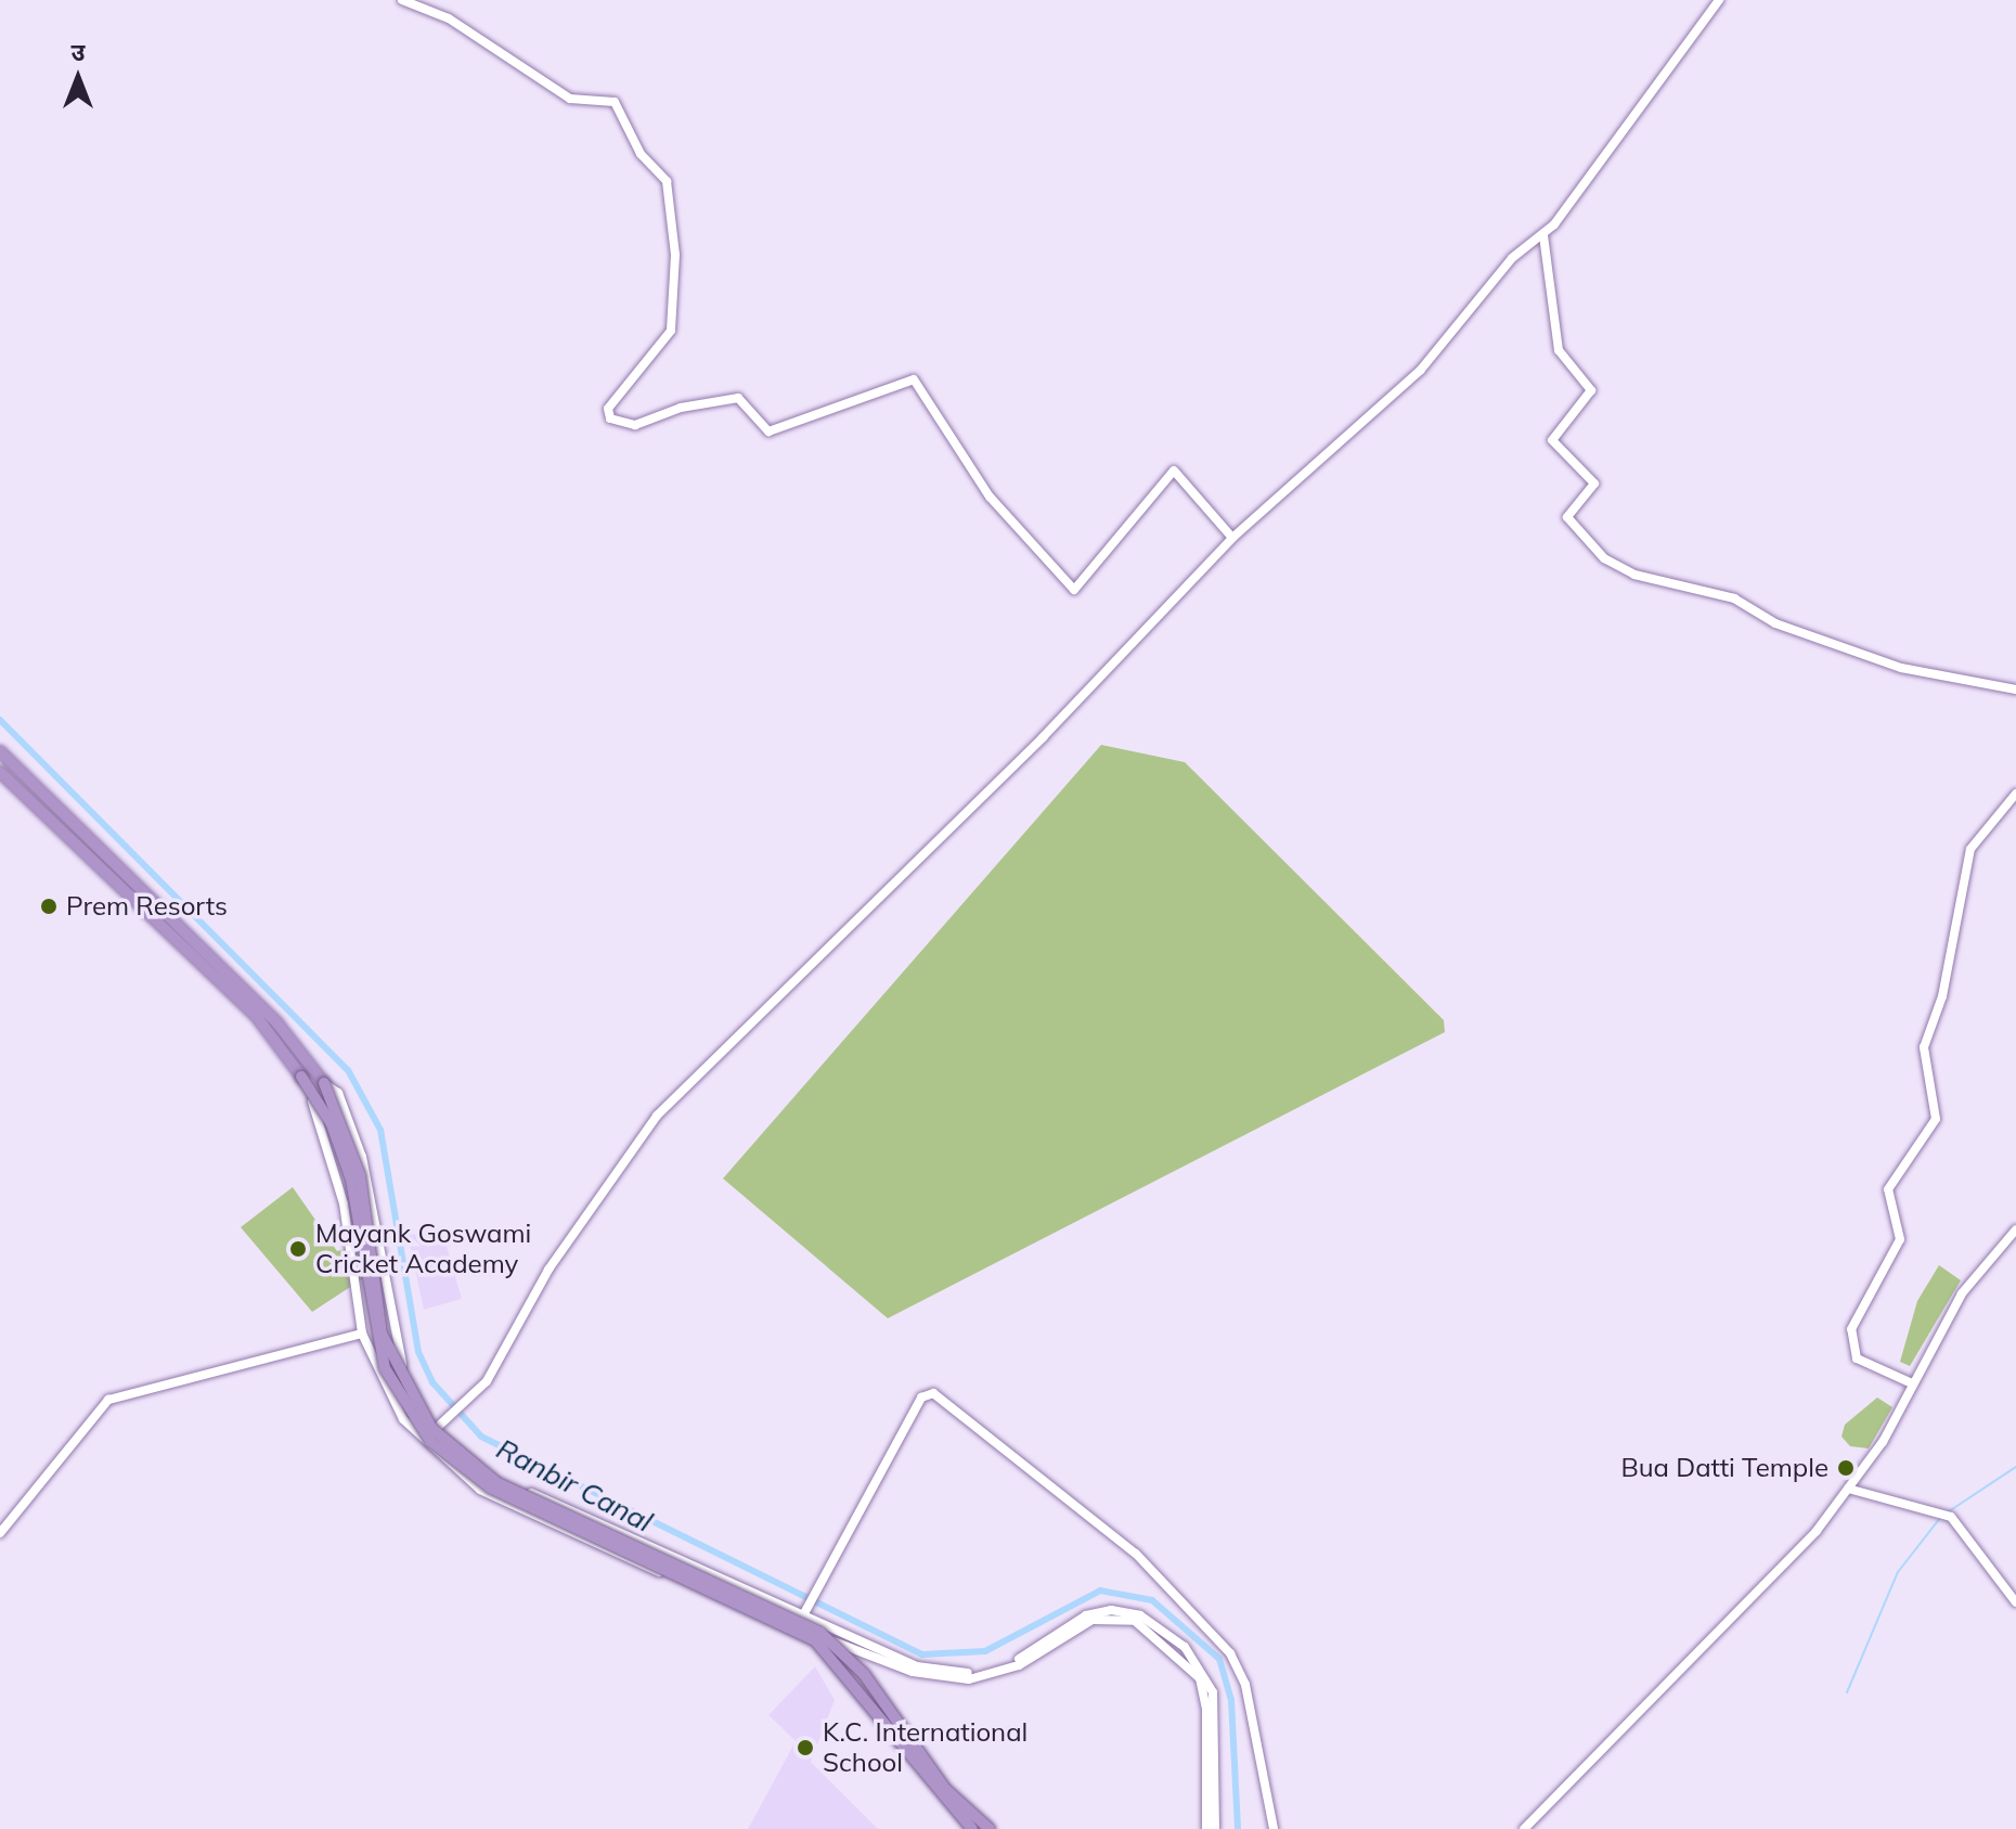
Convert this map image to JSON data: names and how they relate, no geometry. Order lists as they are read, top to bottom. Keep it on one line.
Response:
{"water":["Ranbir Canal"],"places":["Prem Resorts","Mayank Goswami Cricket Academy","Bua Datti Temple","K.C. International School"],"north":"top"}
